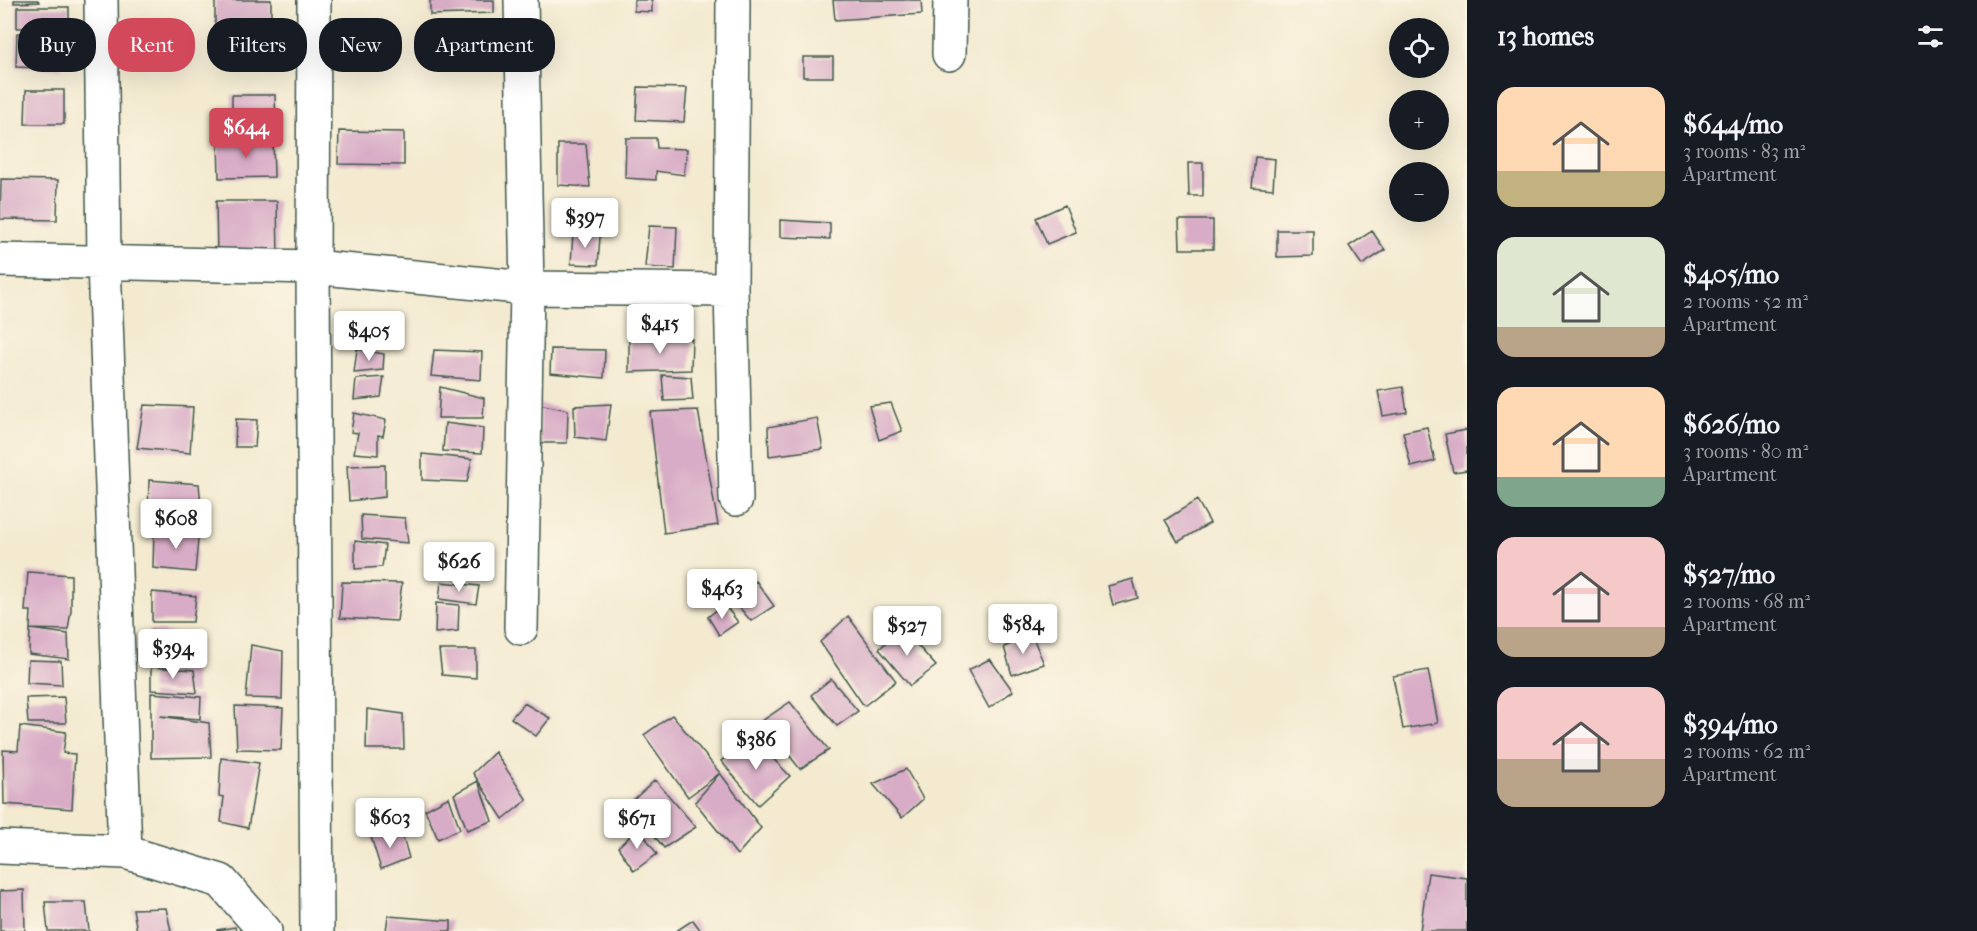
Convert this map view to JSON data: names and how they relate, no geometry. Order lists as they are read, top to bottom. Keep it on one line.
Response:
{"page":{"heading":"13 homes","map_buttons":["+","−"],"chip":["Buy","Rent","Filters","New","Apartment"],"list":[{"name":"$644/mo","note":"3 rooms · 83 m² · Apartment"},{"name":"$405/mo","note":"2 rooms · 52 m² · Apartment"},{"name":"$626/mo","note":"3 rooms · 80 m² · Apartment"},{"name":"$527/mo","note":"2 rooms · 68 m² · Apartment"},{"name":"$394/mo","note":"2 rooms · 62 m² · Apartment"}],"price":["$644","$397","$415","$405","$608","$626","$463","$584","$527","$394","$386","$603","$671"]}}
